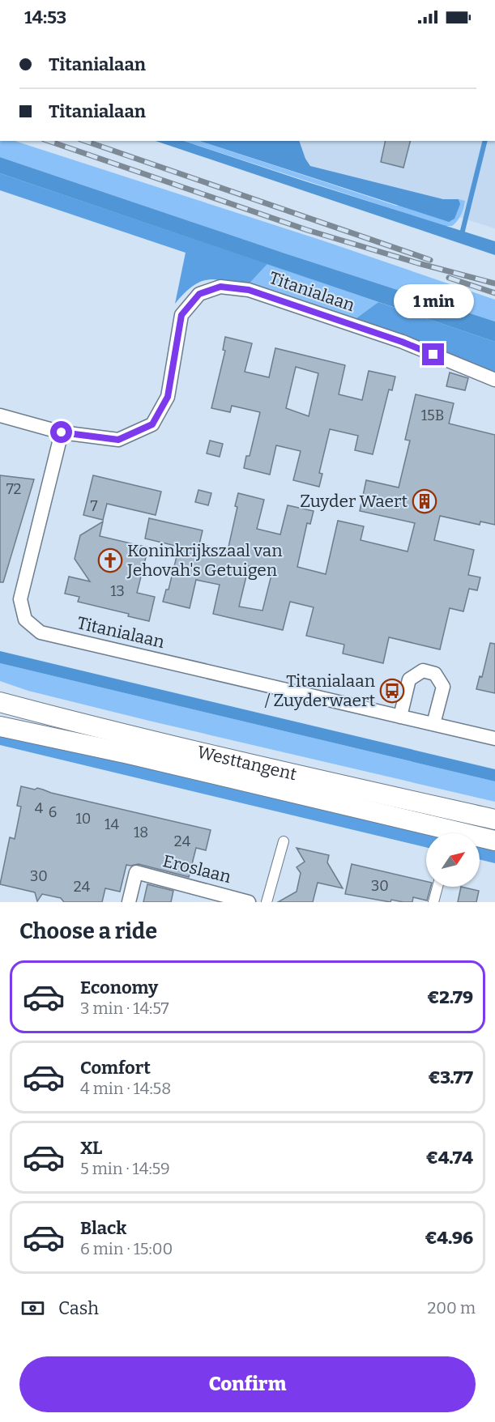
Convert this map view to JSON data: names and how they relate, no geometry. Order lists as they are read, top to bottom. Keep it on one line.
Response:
{"streets":{"main road":["Westtangent"],"street":["Titanialaan","Eroslaan"]},"places":{"building":["Zuyder Waert"],"church":["Koninkrijkszaal van Jehovah's Getuigen"],"bus stop":["Titanialaan / Zuyderwaert"]},"house_numbers":["15B","72","7","13","4","6","10","14","18","24","30","30","24"],"north":"top right","page":{"status":"14:53","banner":["Titanialaan","Titanialaan"],"bubble":"1 min","heading":"Choose a ride","list":[{"name":"Economy","note":"3 min · 14:57","value":"€2.79"},{"name":"Comfort","note":"4 min · 14:58","value":"€3.77"},{"name":"XL","note":"5 min · 14:59","value":"€4.74"},{"name":"Black","note":"6 min · 15:00","value":"€4.96"}],"pay":["Cash","200 m"],"buttons":"Confirm"}}
